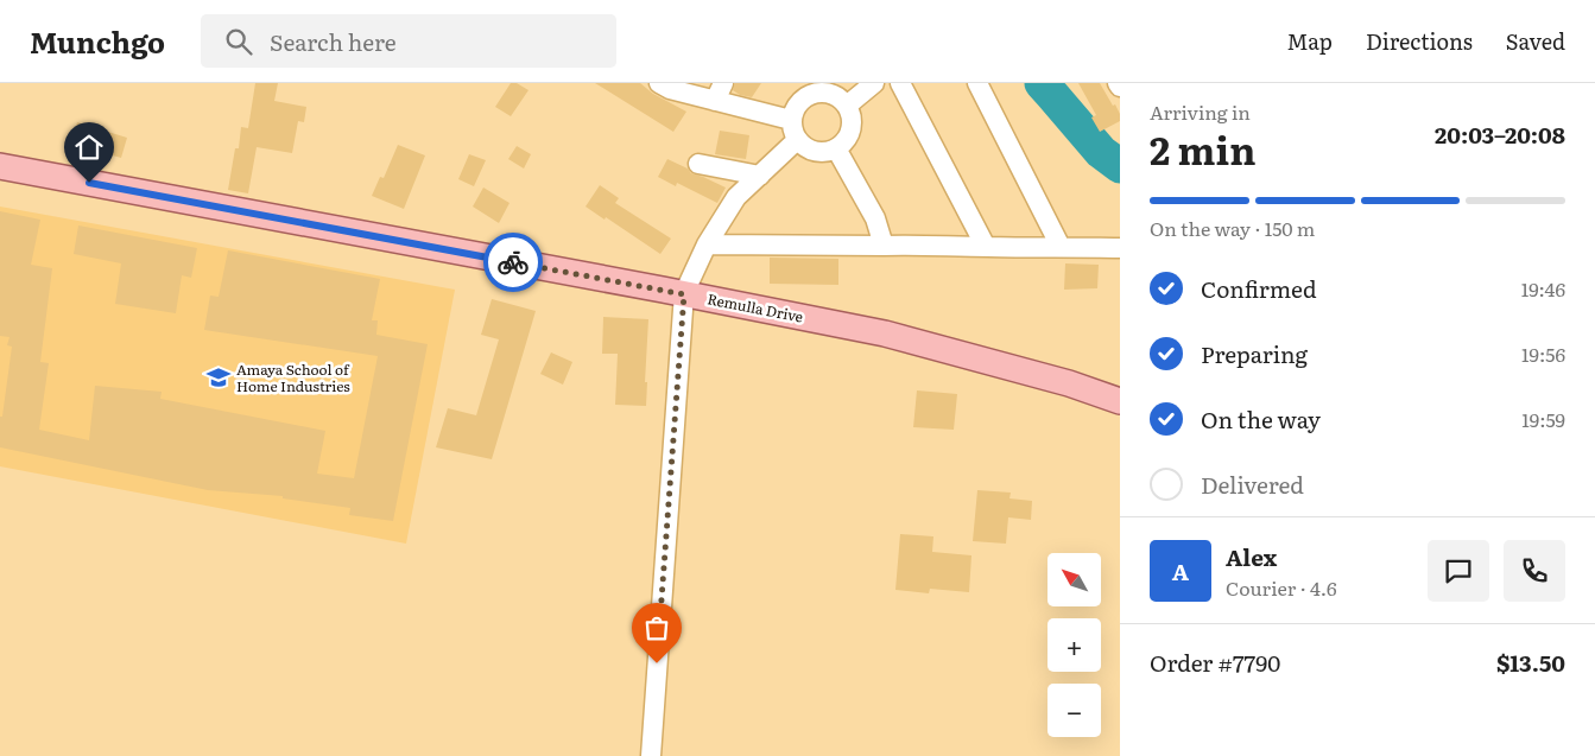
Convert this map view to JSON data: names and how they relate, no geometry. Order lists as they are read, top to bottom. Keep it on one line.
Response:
{"streets":{"main road":["Remulla Drive"]},"places":{"school or university":["Amaya School of Home Industries"]},"north":"top left","page":{"header":"Munchgo","search":"Search here","nav":["Map","Directions","Saved"],"heading":["2 min","Arriving in","20:03–20:08"],"panel":["Alex","Courier · 4.6","Order #7790","$13.50"],"bar":"On the way · 150 m","list":[["Confirmed","19:46"],["Preparing","19:56"],["On the way","19:59"],"Delivered"],"round":"A","map_buttons":["+","−"]}}
